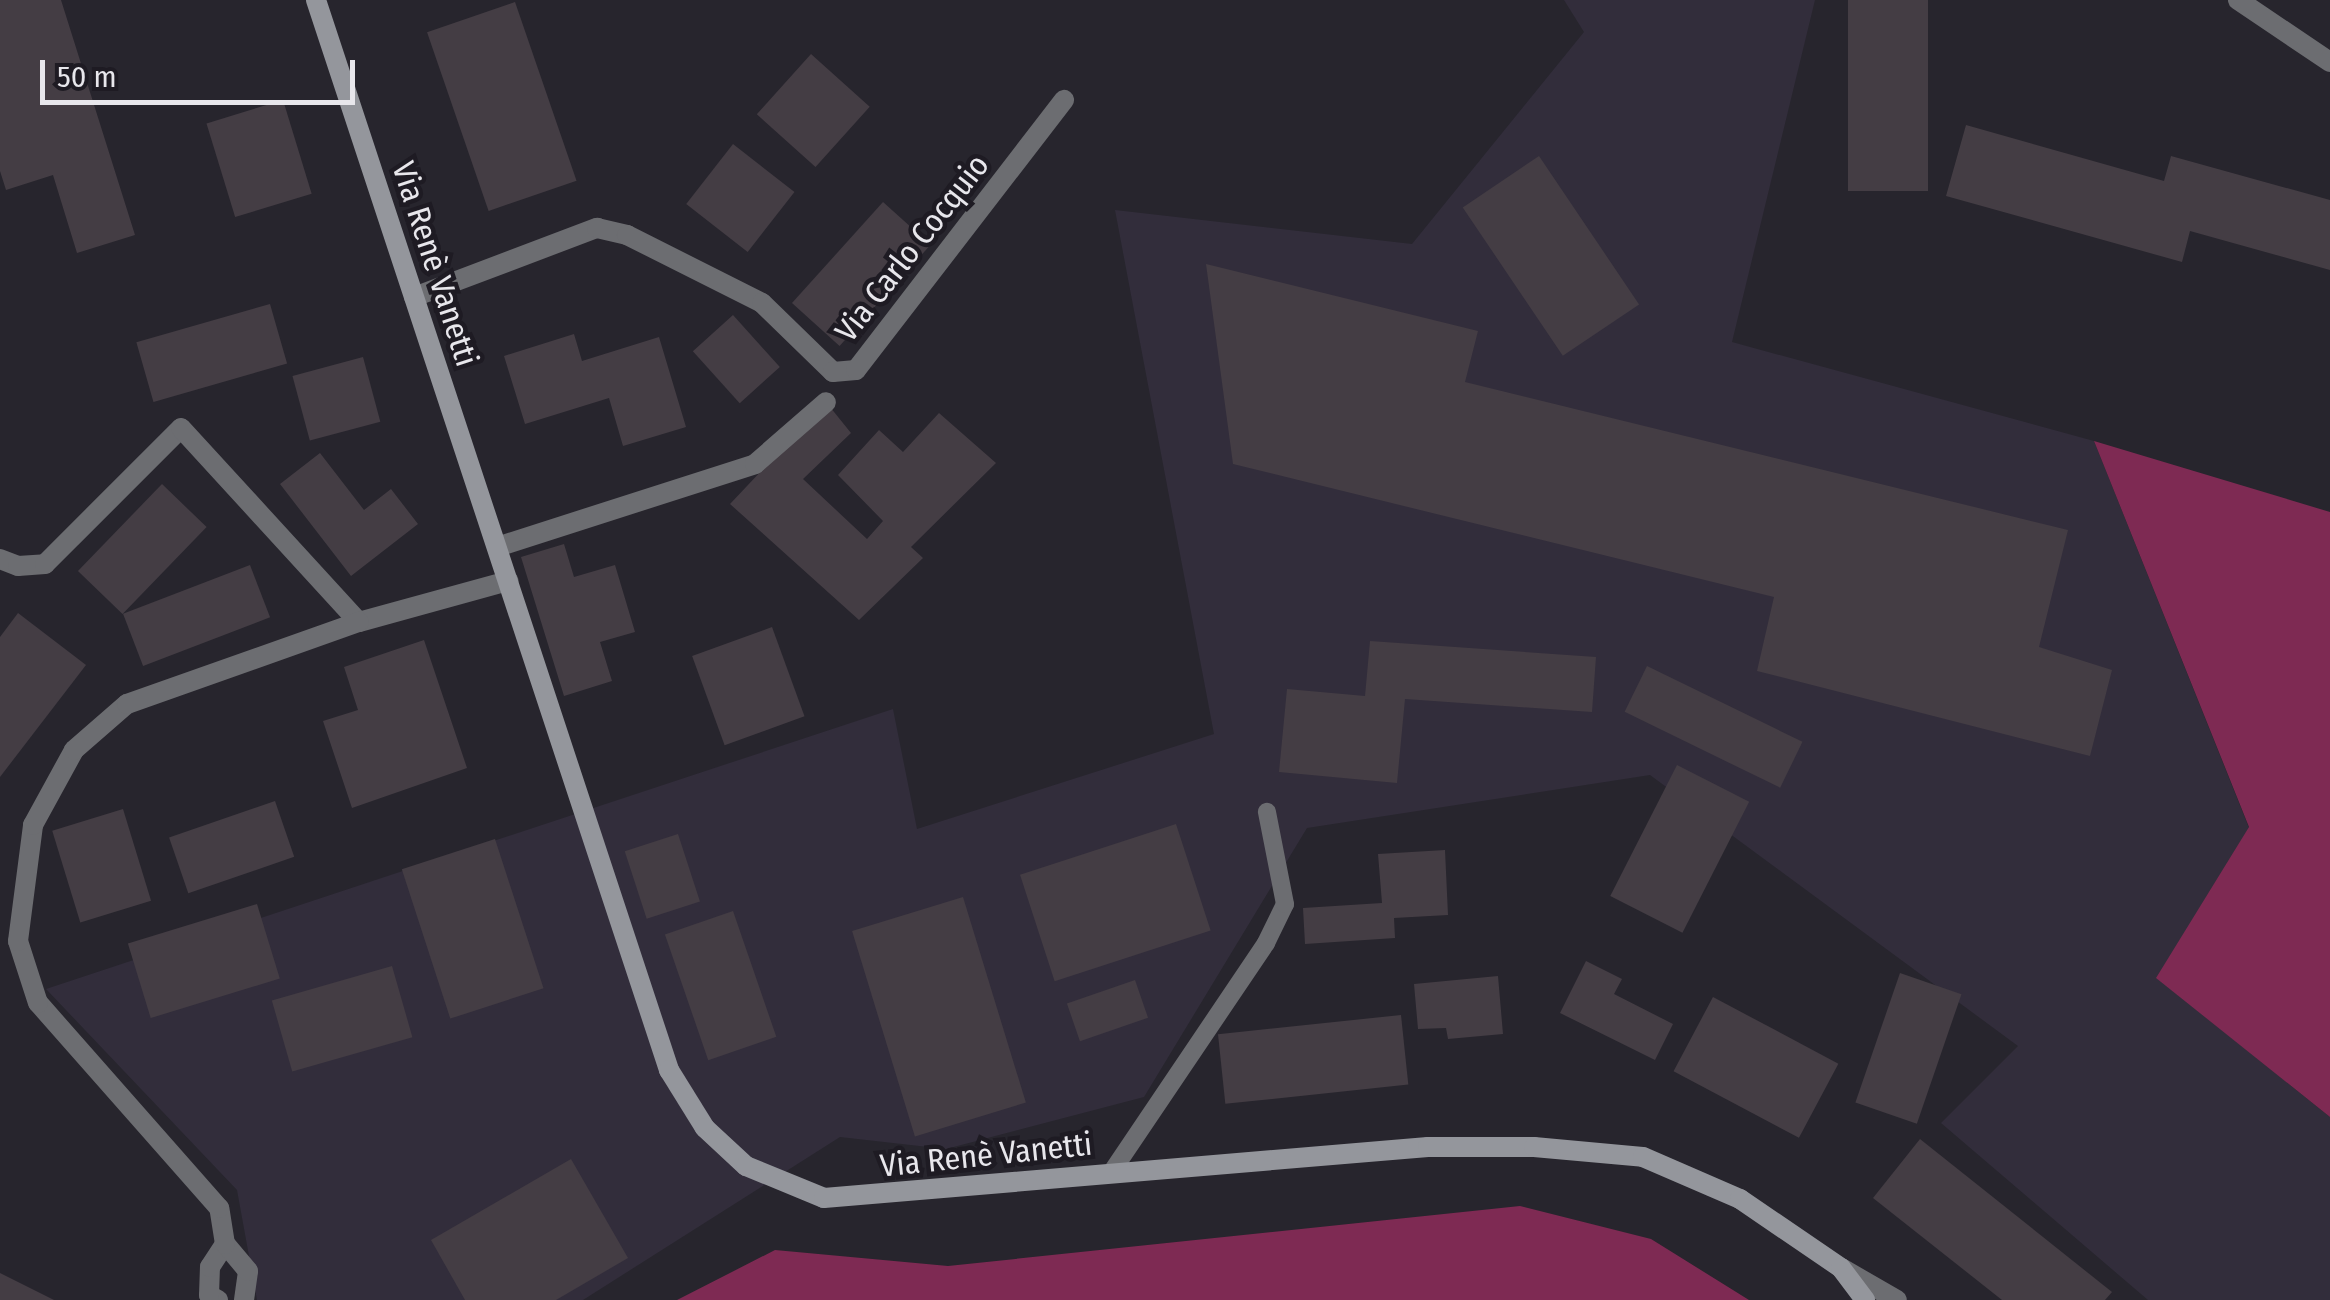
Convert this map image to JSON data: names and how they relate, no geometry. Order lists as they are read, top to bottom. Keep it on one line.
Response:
{"streets":{"street":["Via Carlo Cocquio","Via Renè Vanetti"]},"crossings":[["Via Carlo Cocquio","Via Renè Vanetti"]],"scale_bar":"50 m"}
